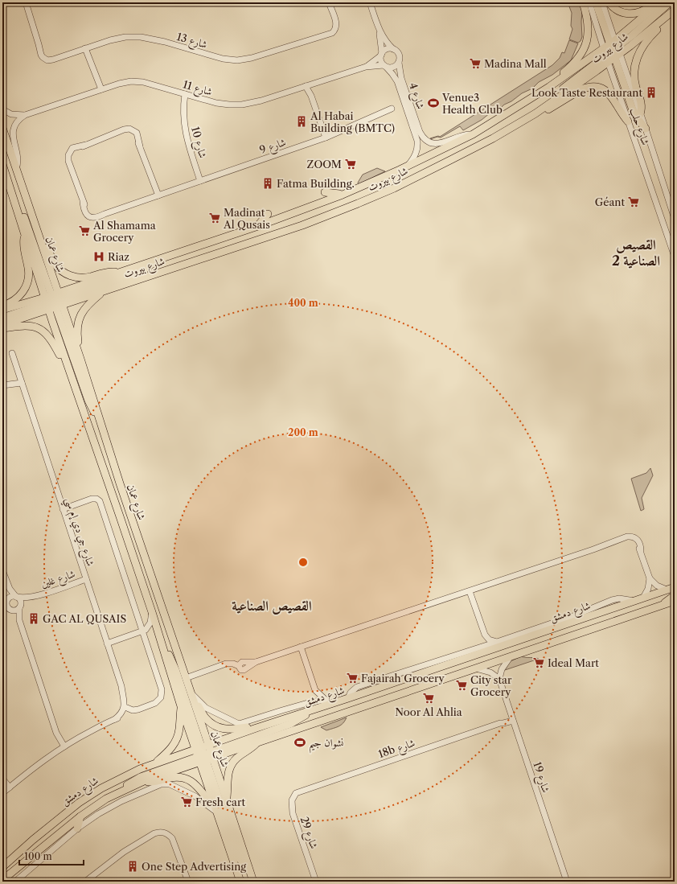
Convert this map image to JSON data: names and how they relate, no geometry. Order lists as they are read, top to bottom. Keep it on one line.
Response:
{"streets":{"main road":["شارع بيروت","شارع عمان","شارع دمشق"],"street":["شارع 13","شارع 11","شارع 4","شارع حلب","شارع 10","شارع 9","شارع جي دي إم سي","شارع غلين","18b شارع","شارع 19","شارع 29"]},"crossings":[["شارع بيروت","شارع 4"],["شارع بيروت","شارع حلب"],["شارع بيروت","شارع عمان"],["شارع 11","شارع 4"],["شارع 11","شارع 10"],["شارع 11","شارع عمان"],["شارع 10","شارع 9"],["شارع عمان","شارع دمشق"],["شارع جي دي إم سي","شارع غلين"],["18b شارع","شارع 19"],["18b شارع","شارع 29"]],"districts":["القصيص الصناعية 2","القصيص الصناعية"],"places":{"supermarket":["Madina Mall","ZOOM","Géant","Madinat Al Qusais","Al Shamama Grocery","Ideal Mart","Fajairah Grocery","City star Grocery","Noor Al Ahlia","Fresh cart"],"building":["Look Taste Restaurant","Al Habai Building (BMTC)","Fatma Building.","GAC AL QUSAIS","One Step Advertising"],"sports":["Venue3 Health Club","نشوان جيم"],"hospital":["Riaz"]},"scale_bar":"100 m","rings":["400 m","200 m"]}
